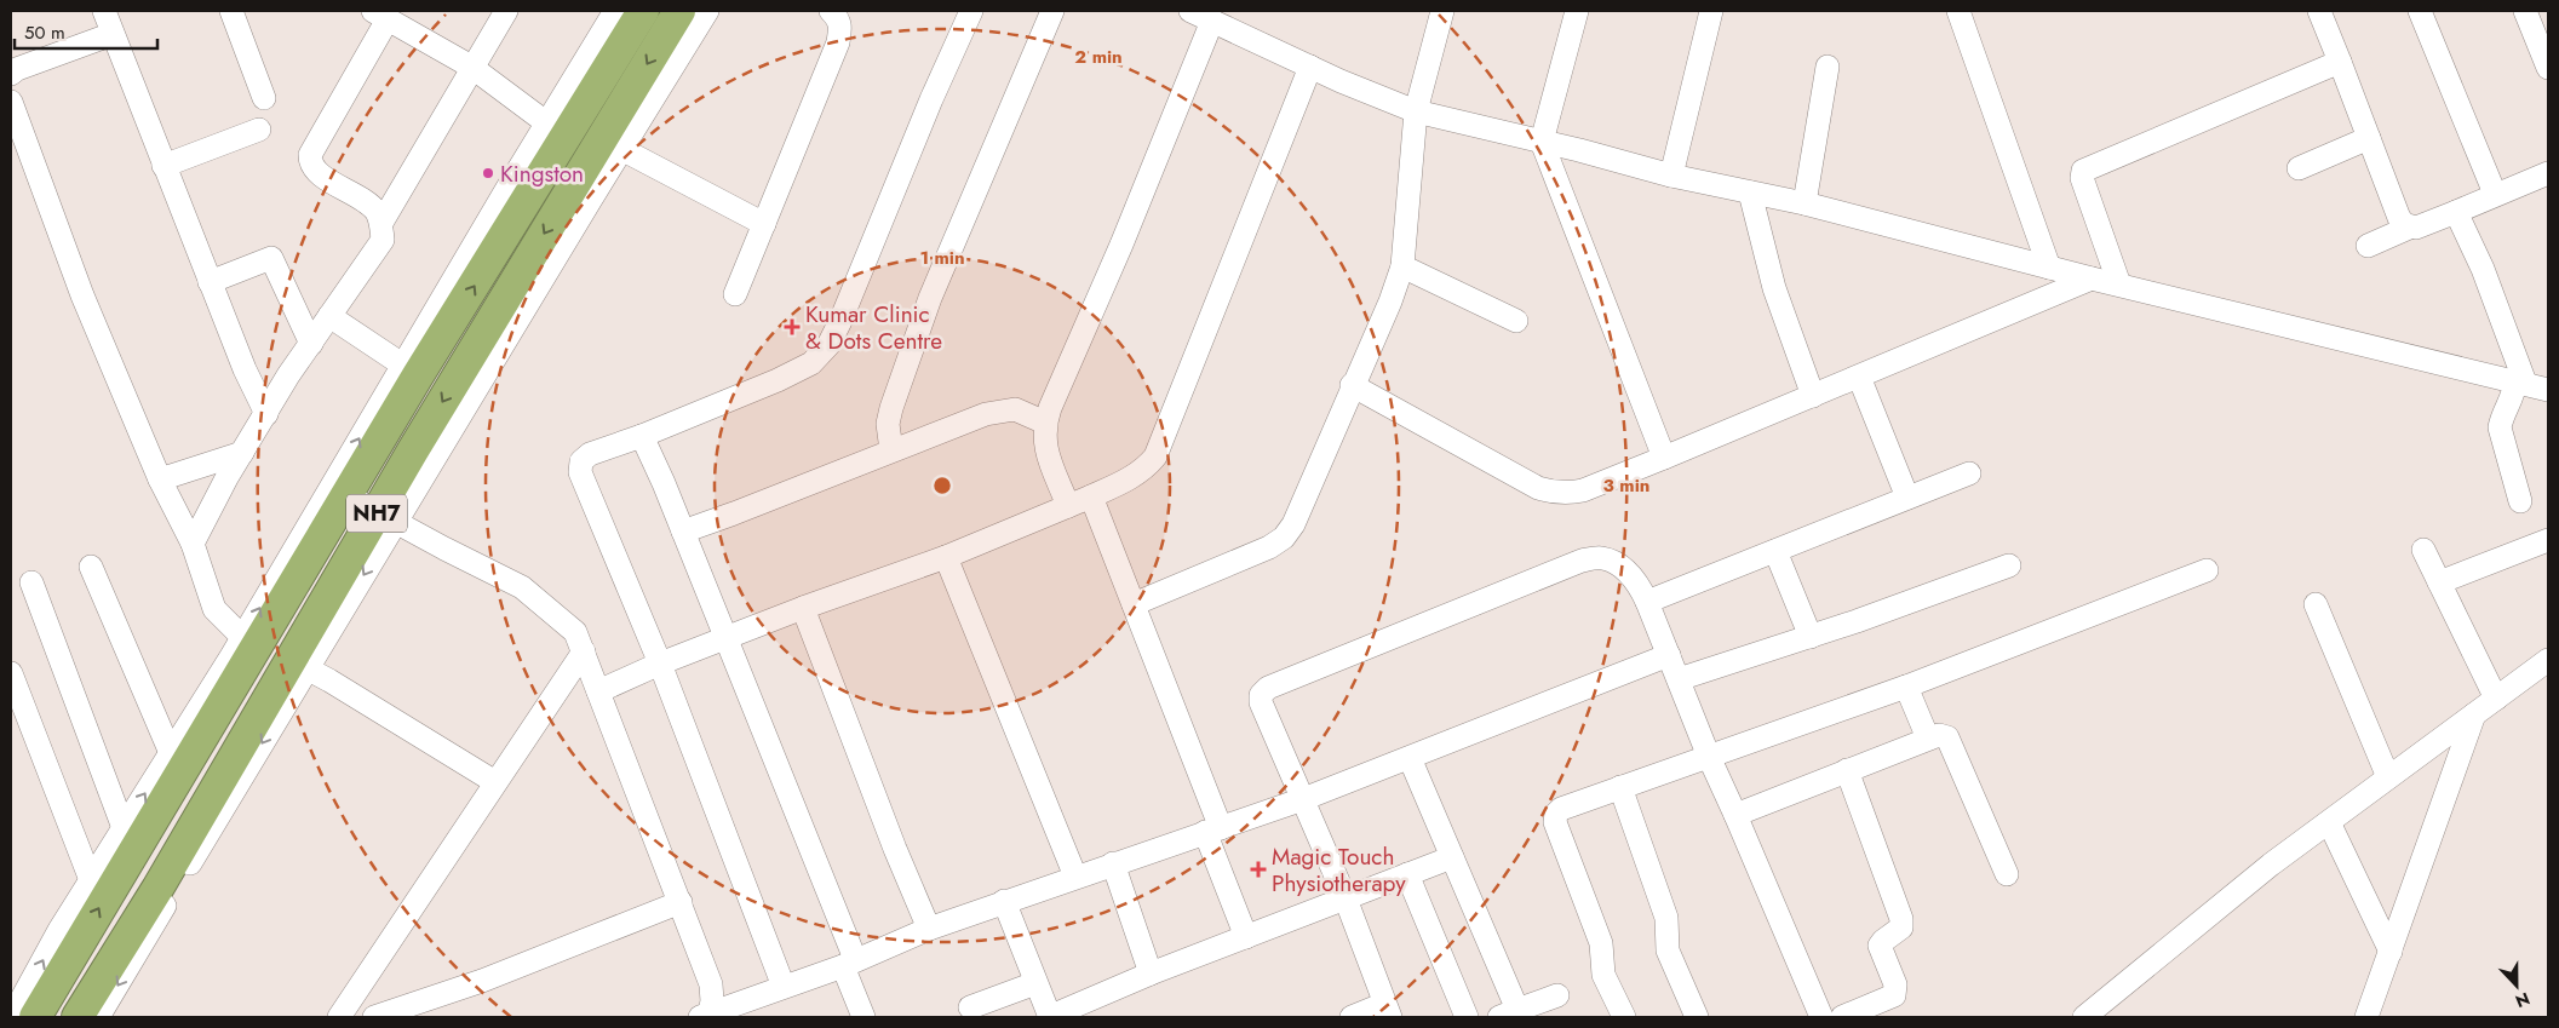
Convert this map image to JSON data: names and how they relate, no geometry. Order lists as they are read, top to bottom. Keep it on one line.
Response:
{"streets":{"highway":["NH7"]},"places":{"other":["Kingston"],"health":["Kumar Clinic & Dots Centre","Magic Touch Physiotherapy"]},"scale_bar":"50 m","north":"bottom","rings":["2 min","1 min","3 min"]}
